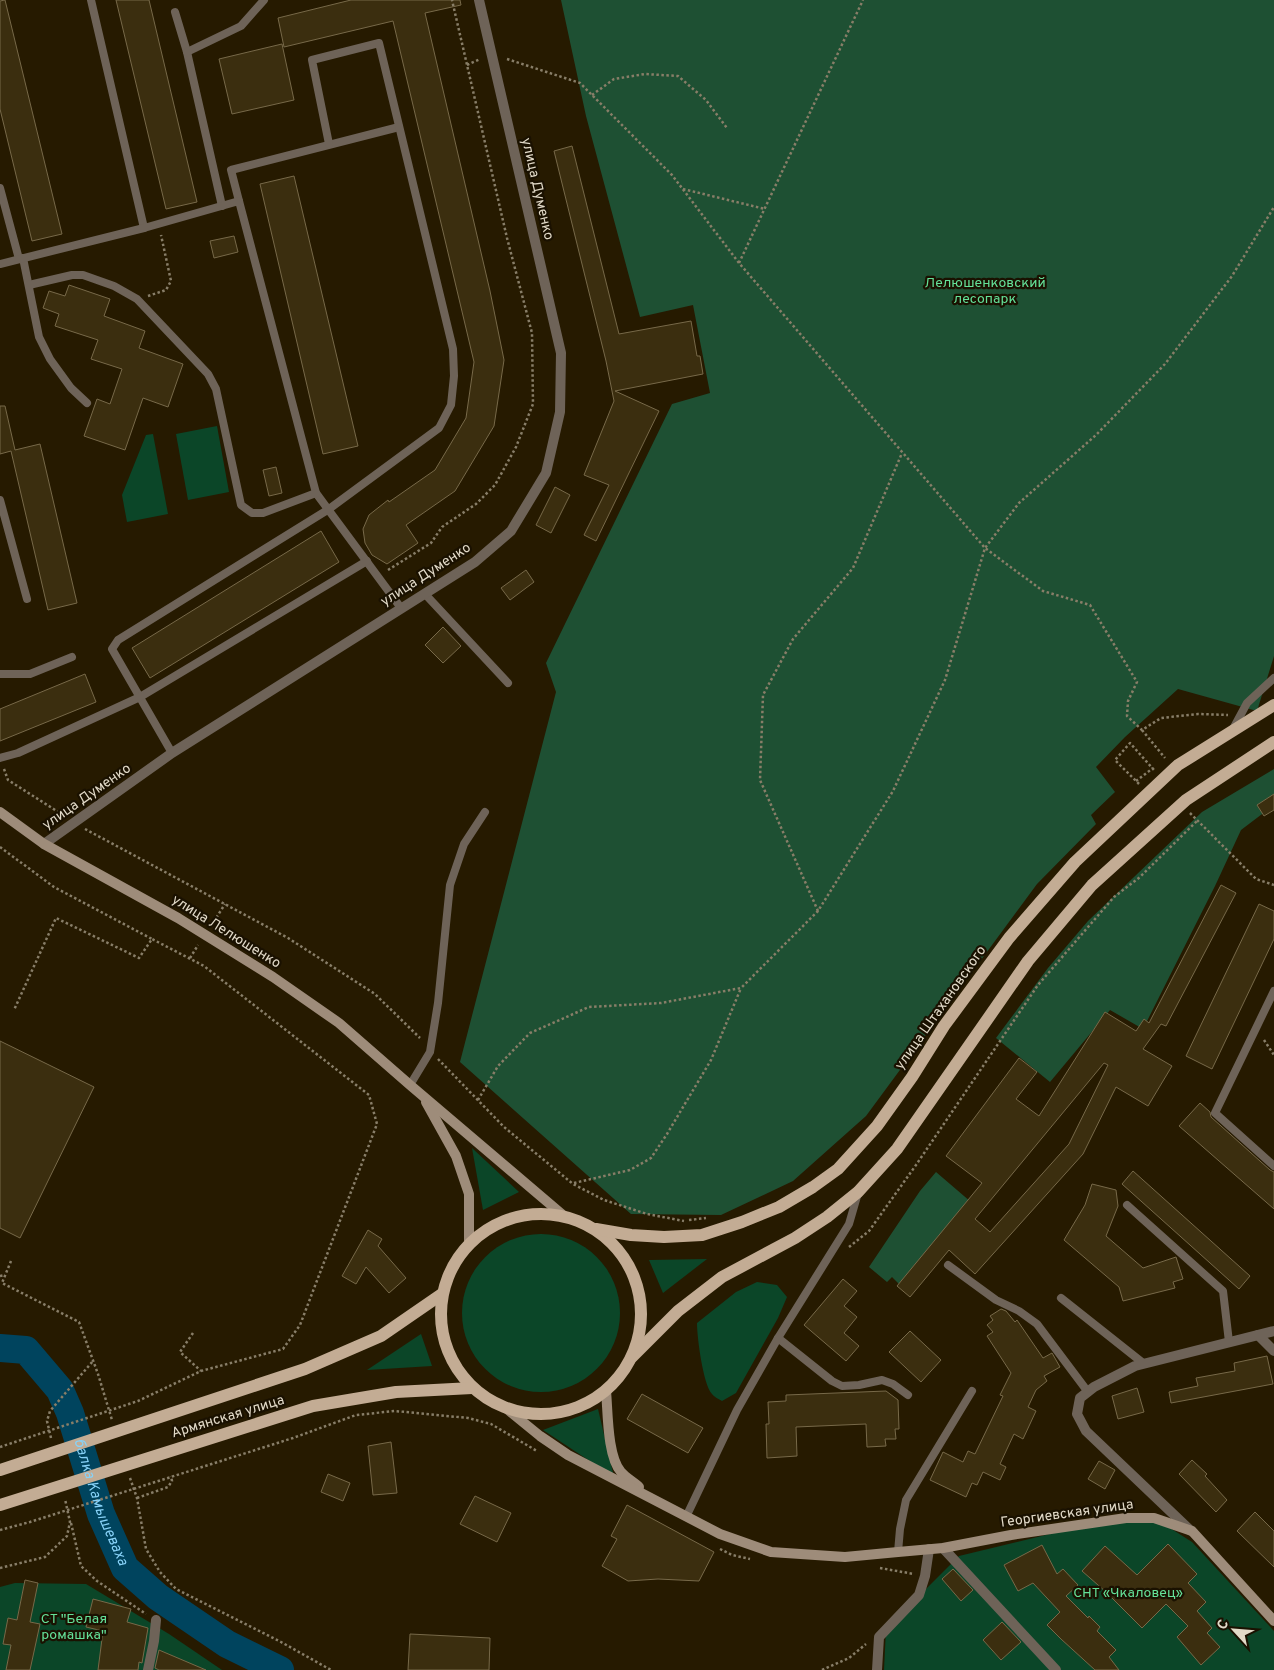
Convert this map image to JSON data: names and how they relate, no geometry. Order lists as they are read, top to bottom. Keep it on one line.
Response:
{"streets":{"main road":["улица Штахановского","Армянская улица"],"street":["улица Думенко","улица Лелюшенко","Георгиевская улица"]},"crossings":[["улица Думенко","улица Лелюшенко"]],"water":["балка Камышеваха"],"parks":["Лелюшенковский лесопарк","СНТ «Чкаловец»","СТ \"Белая ромашка\""],"north":"top left"}
